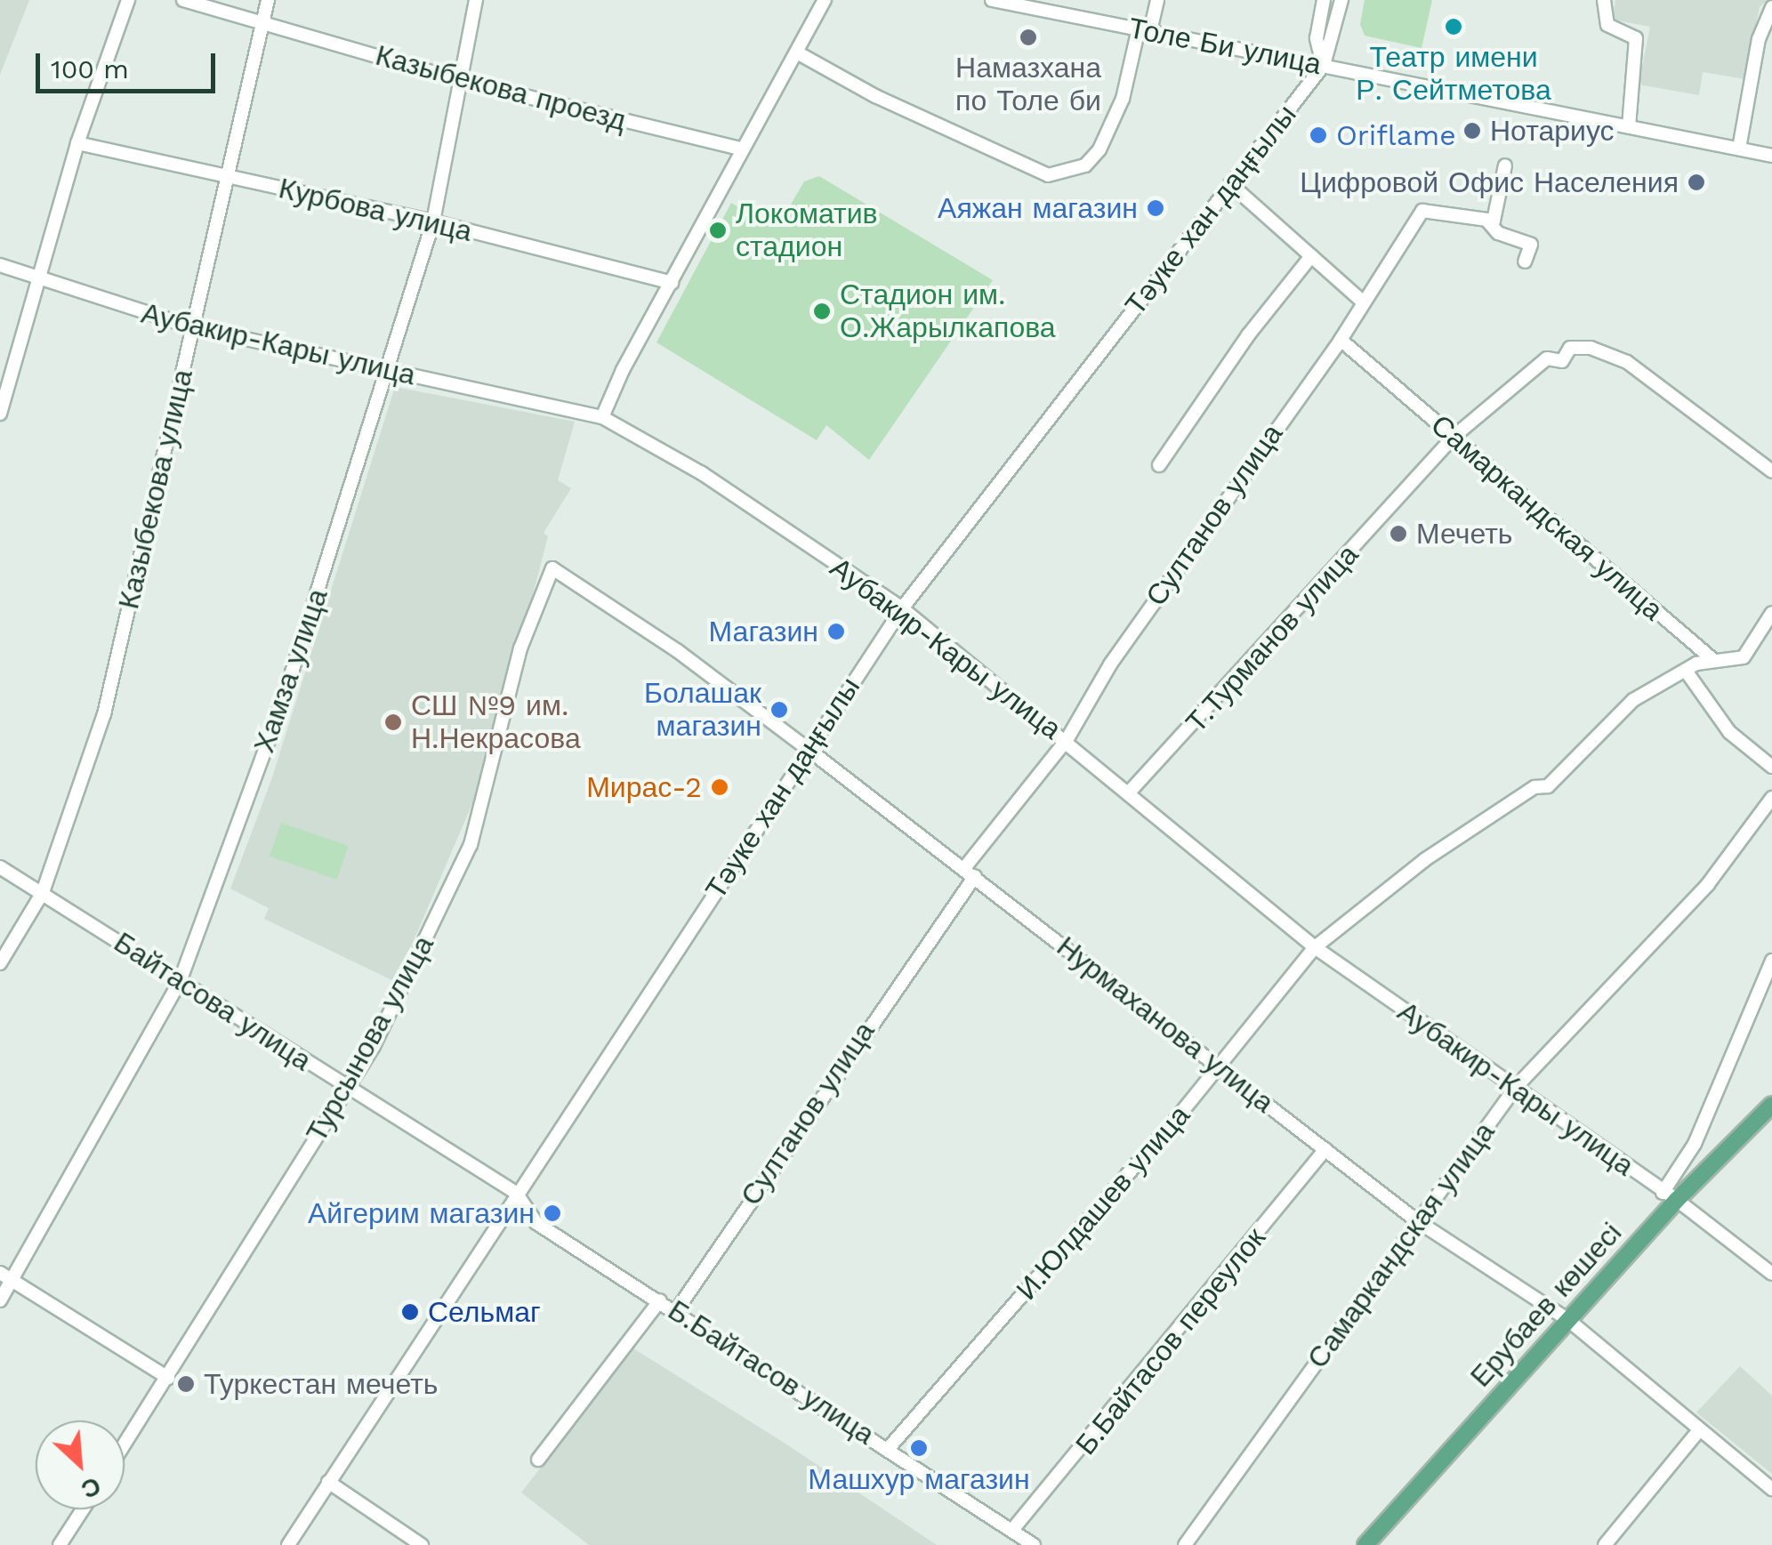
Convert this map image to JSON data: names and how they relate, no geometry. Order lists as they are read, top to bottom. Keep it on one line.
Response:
{"streets":{"main road":["Ерубаев көшесі"],"street":["Толе Би улица","Казыбекова проезд","Курбова улица","Тәуке хан даңғылы","Аубакир-Кары улица","Казыбекова улица","Султанов улица","Самаркандская улица","Т.Турманов улица","Хамза улица","Байтасова улица","Нурмаханова улица","Турсынова улица","И.Юлдашев улица","Б.Байтасов переулок","Б.Байтасов улица"]},"crossings":[["Толе Би улица","Тәуке хан даңғылы"],["Казыбекова проезд","Казыбекова улица"],["Казыбекова проезд","Хамза улица"],["Курбова улица","Казыбекова улица"],["Курбова улица","Хамза улица"],["Тәуке хан даңғылы","Аубакир-Кары улица"],["Тәуке хан даңғылы","Байтасова улица"],["Тәуке хан даңғылы","Нурмаханова улица"],["Тәуке хан даңғылы","Б.Байтасов улица"],["Аубакир-Кары улица","Казыбекова улица"],["Аубакир-Кары улица","Султанов улица"],["Аубакир-Кары улица","Самаркандская улица"],["Аубакир-Кары улица","Т.Турманов улица"],["Аубакир-Кары улица","Хамза улица"],["Аубакир-Кары улица","И.Юлдашев улица"],["Аубакир-Кары улица","Ерубаев көшесі"],["Казыбекова улица","Байтасова улица"],["Султанов улица","Самаркандская улица"],["Султанов улица","Нурмаханова улица"],["Султанов улица","Б.Байтасов улица"],["Самаркандская улица","Т.Турманов улица"],["Самаркандская улица","Нурмаханова улица"],["Самаркандская улица","И.Юлдашев улица"],["Хамза улица","Байтасова улица"],["Байтасова улица","Турсынова улица"],["Байтасова улица","Б.Байтасов улица"],["Нурмаханова улица","Турсынова улица"],["Нурмаханова улица","И.Юлдашев улица"],["Нурмаханова улица","Ерубаев көшесі"],["Нурмаханова улица","Б.Байтасов переулок"],["И.Юлдашев улица","Б.Байтасов улица"],["Б.Байтасов переулок","Б.Байтасов улица"]],"places":["Театр имени Р. Сейтметова","Намазхана по Толе би","Нотариус","Oriflame","Цифровой Офис Населения","Аяжан магазин","Локоматив стадион","Стадион им. О.Жарылкапова","Мечеть","Магазин","Болашак магазин","СШ №9 им. Н.Некрасова","Мирас-2","Айгерим магазин","Сельмаг","Туркестан мечеть","Машхур магазин"],"scale_bar":"100 m","north":"bottom right"}
